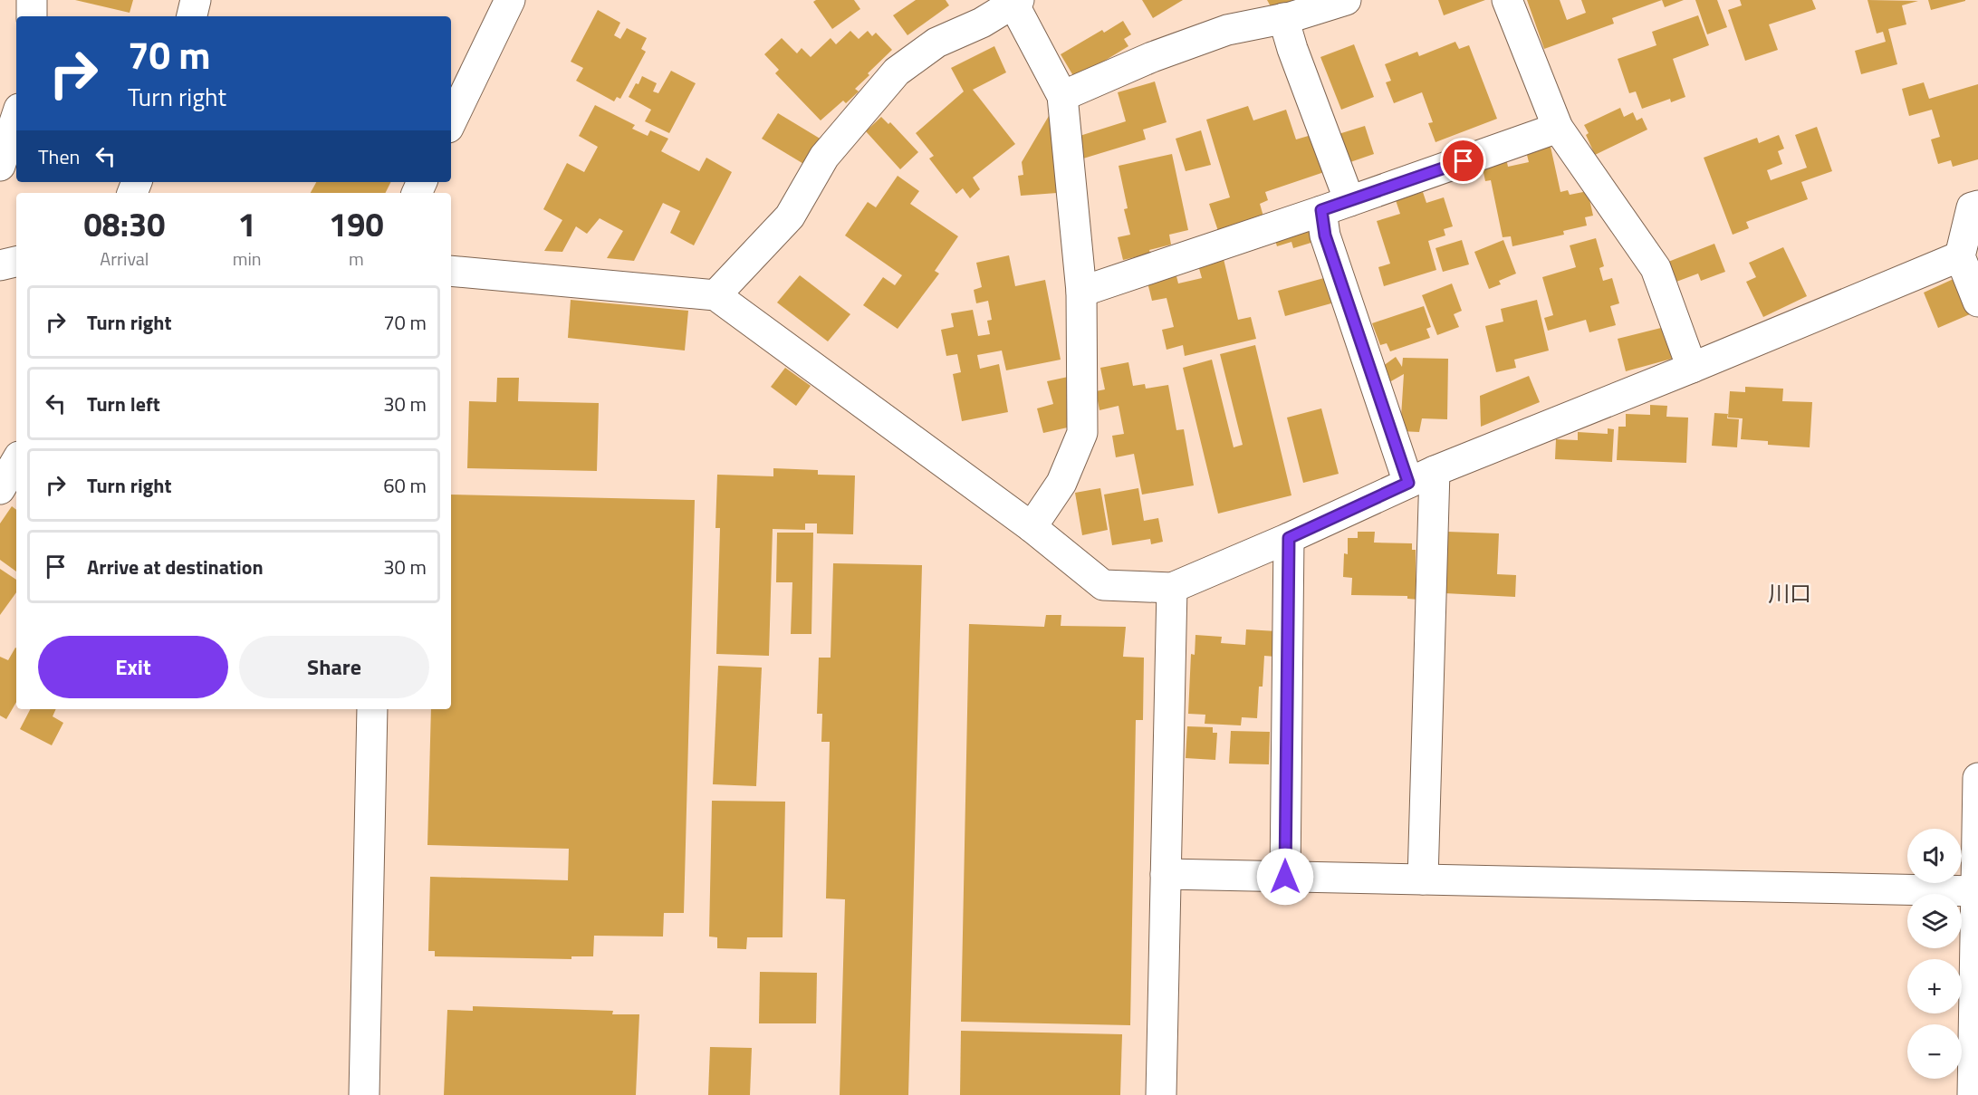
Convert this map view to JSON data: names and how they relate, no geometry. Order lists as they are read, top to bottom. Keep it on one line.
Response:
{"districts":["川口"],"page":{"turn":["70 m","Turn right"],"then":"Then","eta":["08:30","Arrival","1","min","190","m"],"list":[{"name":"Turn right","value":"70 m"},{"name":"Turn left","value":"30 m"},{"name":"Turn right","value":"60 m"},{"name":"Arrive at destination","value":"30 m"}],"buttons":["Exit","Share"],"map_buttons":["+","−"]}}
